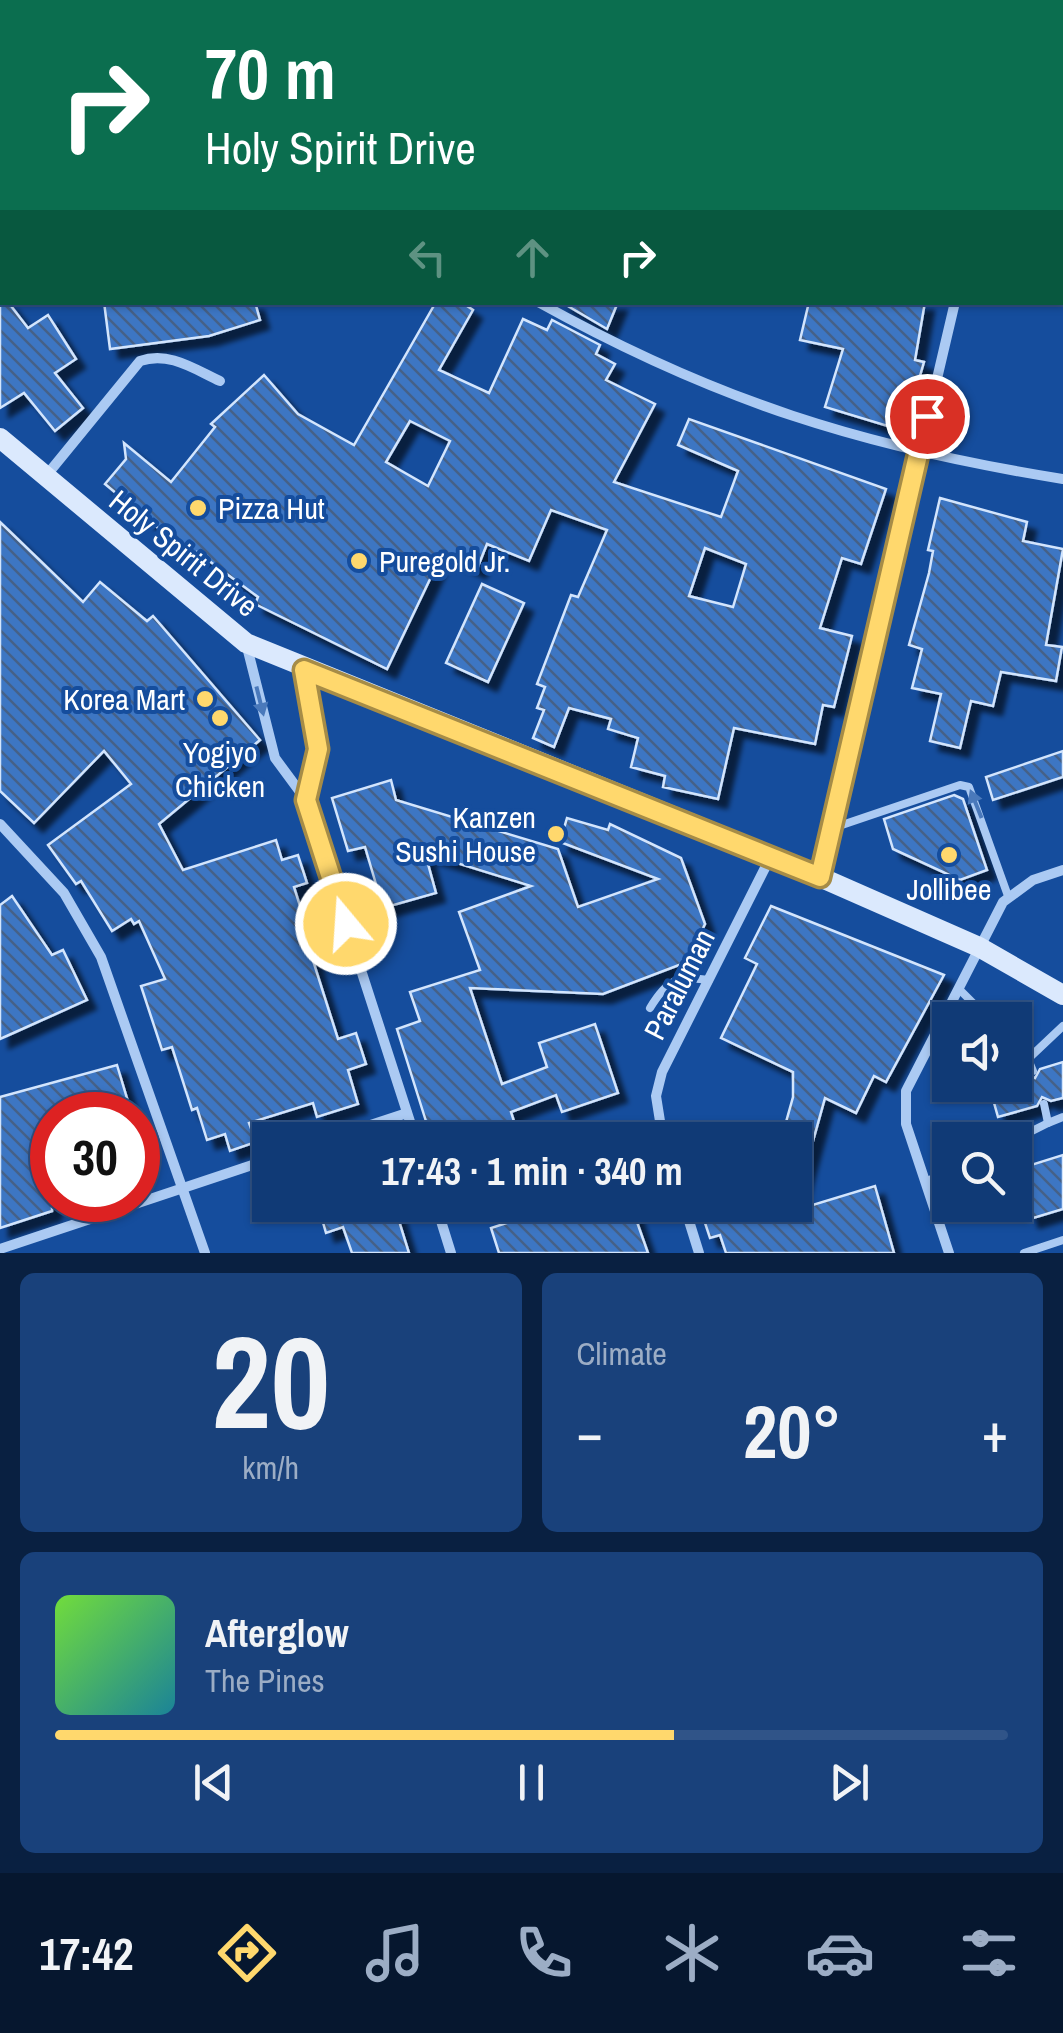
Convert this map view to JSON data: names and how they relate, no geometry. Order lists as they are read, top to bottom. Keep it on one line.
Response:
{"streets":{"main road":["Holy Spirit Drive"],"street":["Paraluman"]},"crossings":[["Holy Spirit Drive","Paraluman"]],"places":["Pizza Hut","Puregold Jr.","Korea Mart","Yogiyo Chicken","Kanzen Sushi House","Jollibee"],"page":{"turn":["70 m","Holy Spirit Drive"],"limit":"30","trip":"17:43 · 1 min · 340 m","tile":[["20","km/h"],"Climate"],"heat":["−","20°","+"],"song":["Afterglow","The Pines"],"tabs":"17:42"}}
